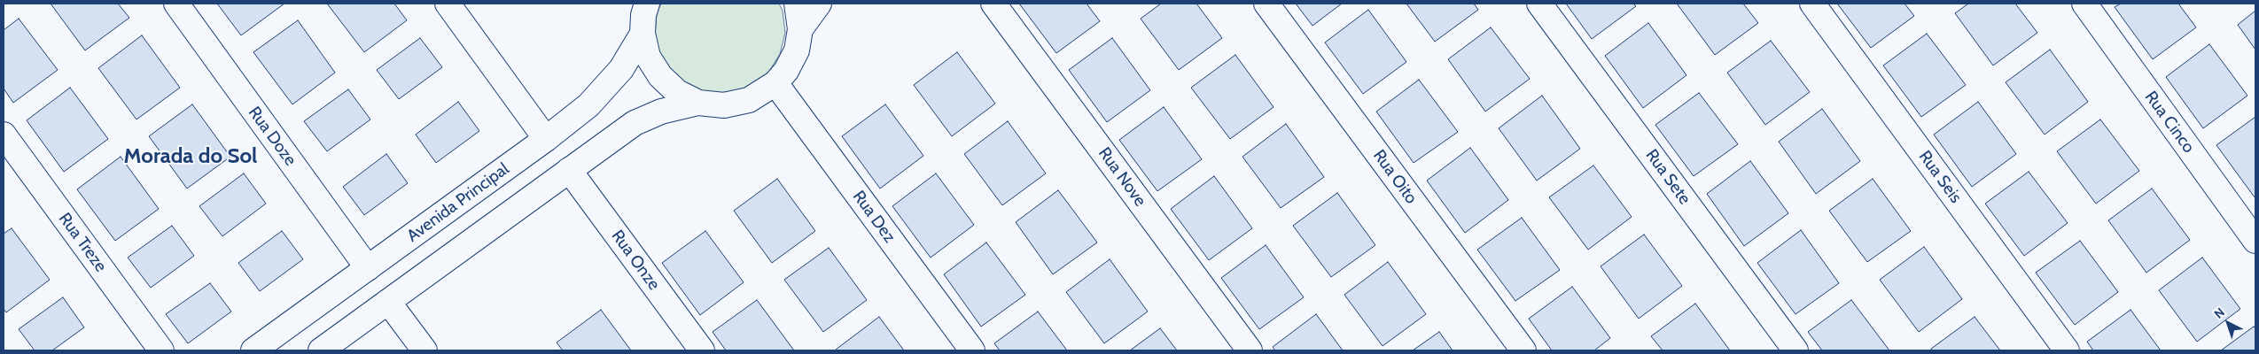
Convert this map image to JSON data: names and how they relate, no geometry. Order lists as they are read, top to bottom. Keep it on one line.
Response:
{"streets":{"street":["Rua Cinco","Rua Doze","Rua Nove","Rua Oito","Rua Sete","Rua Seis","Avenida Principal","Rua Dez","Rua Treze","Rua Onze"]},"crossings":[["Rua Doze","Avenida Principal"],["Avenida Principal","Rua Dez"],["Avenida Principal","Rua Onze"]],"districts":["Morada do Sol"],"north":"top left"}
